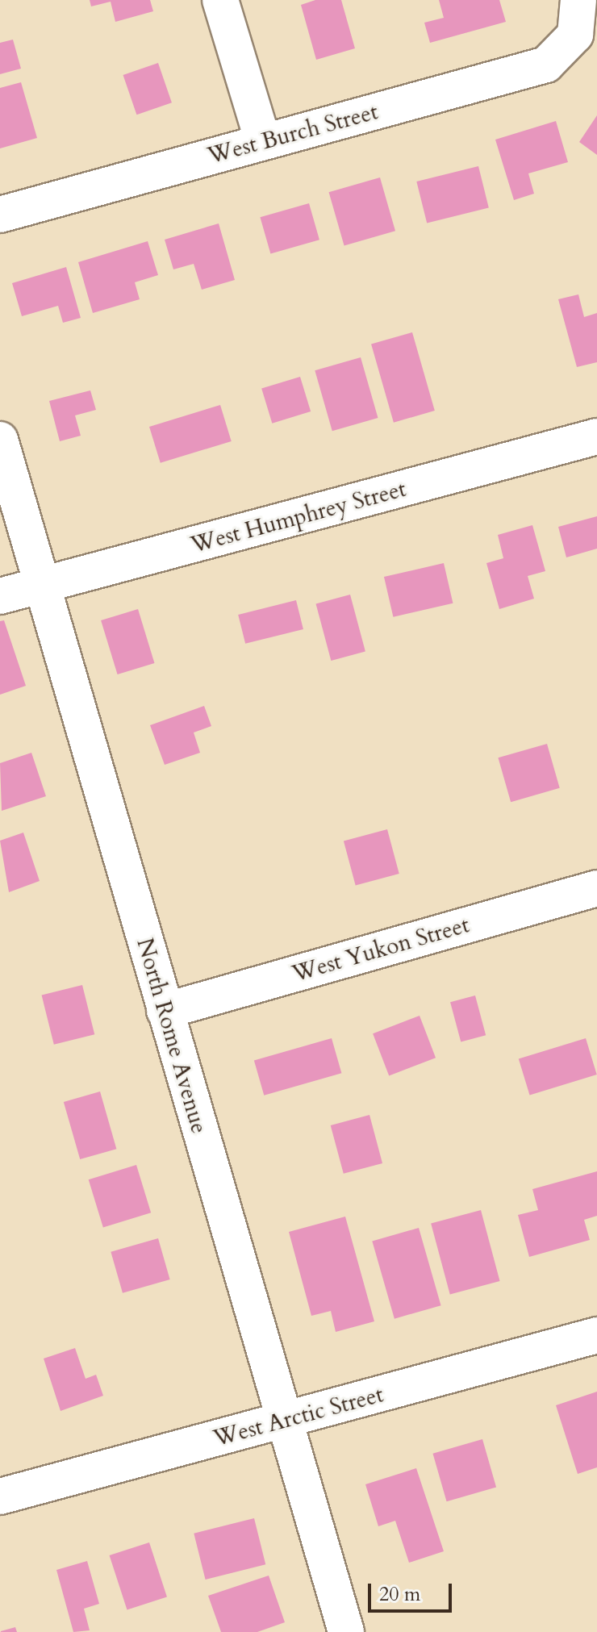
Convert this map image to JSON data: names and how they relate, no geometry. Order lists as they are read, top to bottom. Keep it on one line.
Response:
{"streets":{"street":["West Burch Street","West Humphrey Street","West Yukon Street","North Rome Avenue","West Arctic Street"]},"crossings":[["West Humphrey Street","North Rome Avenue"],["West Yukon Street","North Rome Avenue"],["North Rome Avenue","West Arctic Street"]],"scale_bar":"20 m"}
